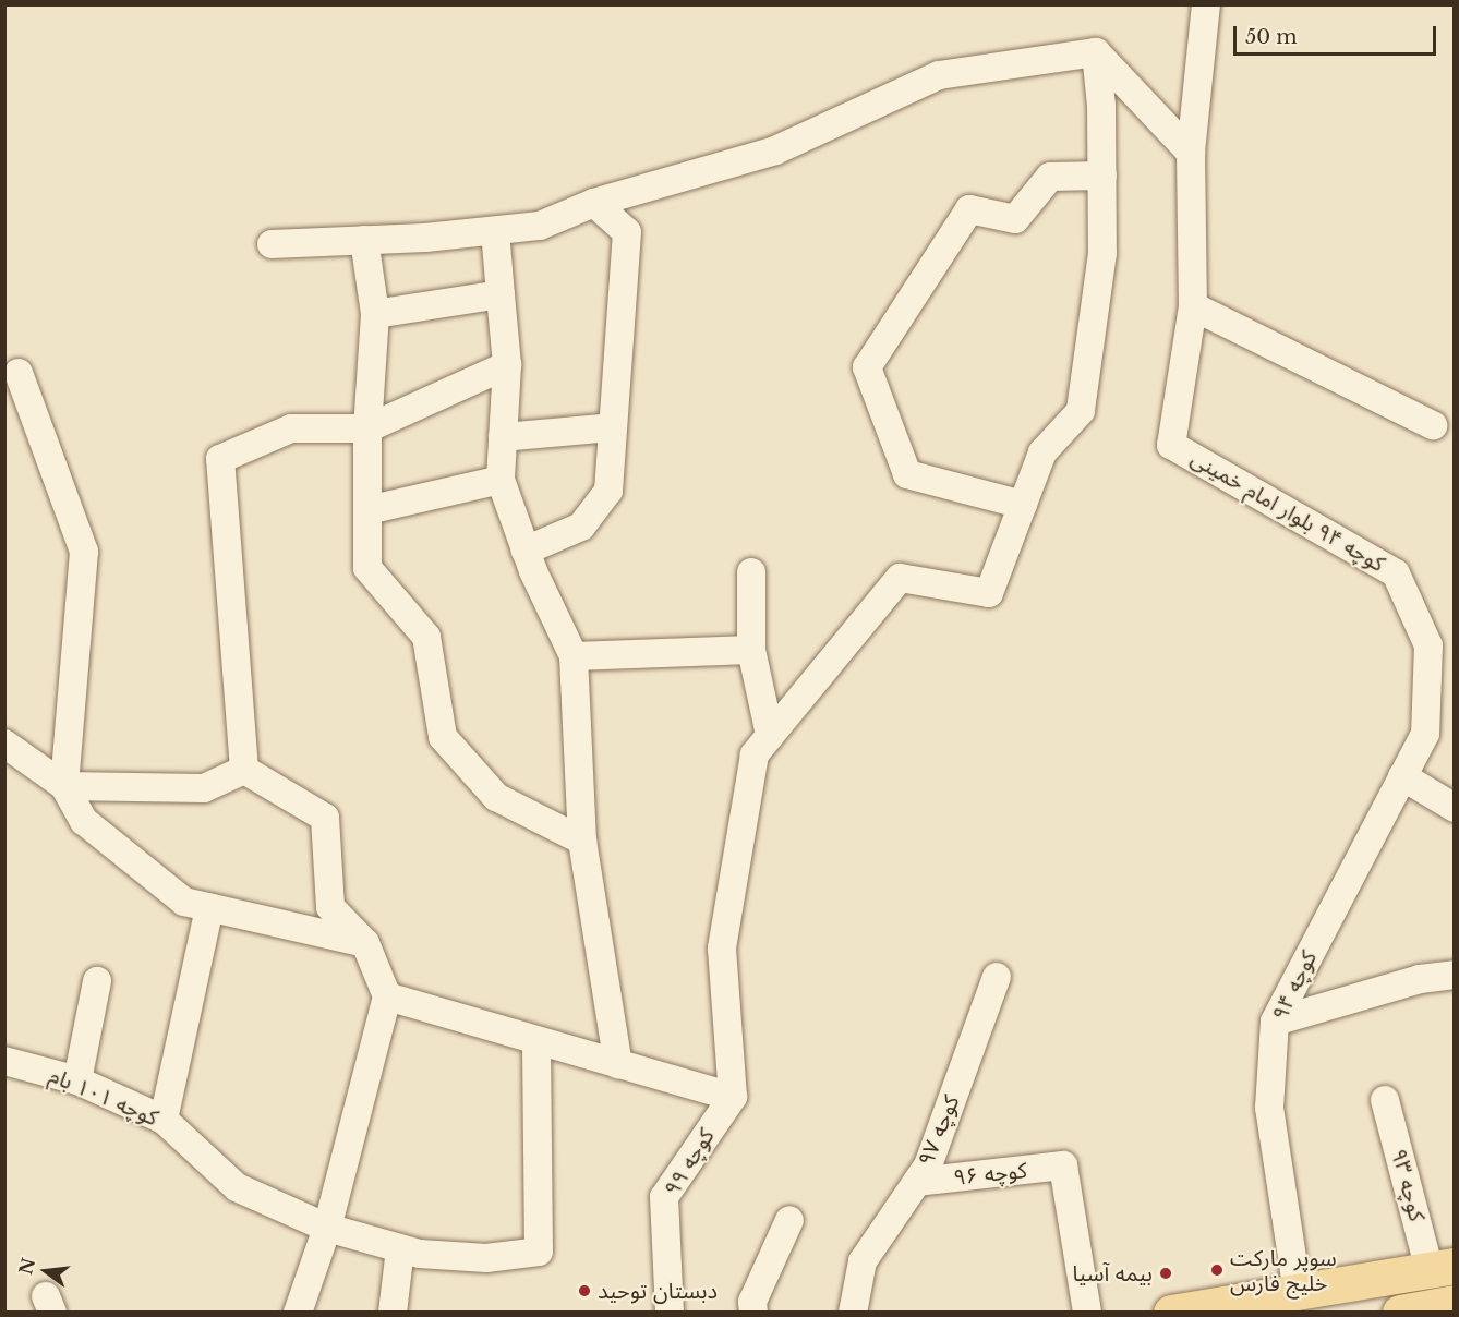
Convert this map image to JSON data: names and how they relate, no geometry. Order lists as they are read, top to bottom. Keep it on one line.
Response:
{"streets":{"street":["کوچه ۹۴ بلوار امام خمینی","کوچه ۹۴","کوچه ۱۰۱ بام","کوچه ۹۷","کوچه ۹۹","کوچه ۹۶","کوچه ۹۳"]},"crossings":[["کوچه ۹۴ بلوار امام خمینی","کوچه ۹۴"],["کوچه ۹۷","کوچه ۹۶"]],"places":["سوپر مارکت خلیج فارس","بیمه آسیا","دبستان توحید"],"scale_bar":"50 m","north":"left"}
